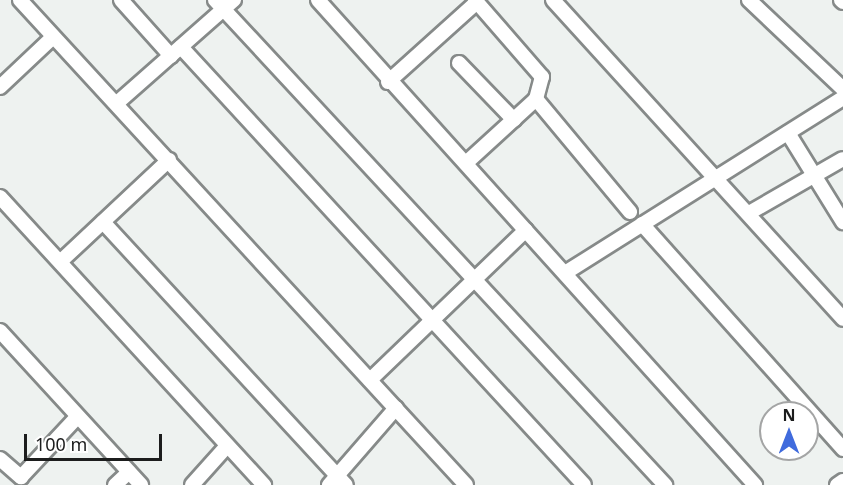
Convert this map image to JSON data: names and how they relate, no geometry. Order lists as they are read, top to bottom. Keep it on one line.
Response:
{"scale_bar":"100 m","north":"top"}
